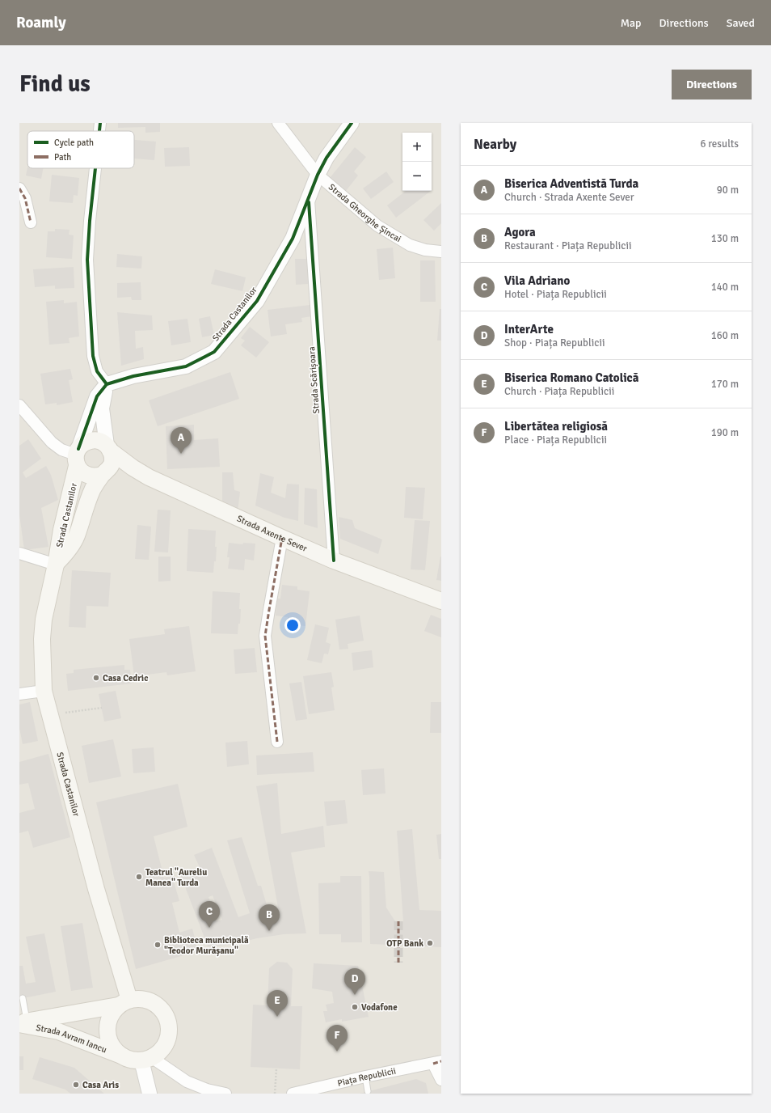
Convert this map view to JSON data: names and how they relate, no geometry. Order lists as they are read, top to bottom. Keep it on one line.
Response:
{"streets":{"main road":["Strada Castanilor","Strada Axente Sever","Strada Avram Iancu"],"street":["Strada Gheorghe Șincai","Strada Scărișoara","Piața Republicii"]},"crossings":[["Strada Gheorghe Șincai","Strada Castanilor"],["Strada Castanilor","Strada Scărișoara"],["Strada Castanilor","Strada Axente Sever"],["Strada Castanilor","Strada Avram Iancu"],["Strada Scărișoara","Strada Axente Sever"]],"places":["Casa Cedric","Teatrul \"Aureliu Manea\" Turda","OTP Bank","Biblioteca municipală \"Teodor Murășanu\"","Vodafone","Casa Aris"],"legend":["Cycle path","Path"],"page":{"header":"Roamly","nav":["Map","Directions","Saved"],"buttons":"Directions","title":"Find us","heading":["Nearby","6 results"],"map_buttons":["+","−"],"list":[{"mark":"A","name":"Biserica Adventistă Turda","note":"Church · Strada Axente Sever","value":"90 m"},{"mark":"B","name":"Agora","note":"Restaurant · Piața Republicii","value":"130 m"},{"mark":"C","name":"Vila Adriano","note":"Hotel · Piața Republicii","value":"140 m"},{"mark":"D","name":"InterArte","note":"Shop · Piața Republicii","value":"160 m"},{"mark":"E","name":"Biserica Romano Catolică","note":"Church · Piața Republicii","value":"170 m"},{"mark":"F","name":"Libertătea religiosă","note":"Place · Piața Republicii","value":"190 m"}],"pins":["A","C","B","D","E","F"]}}
